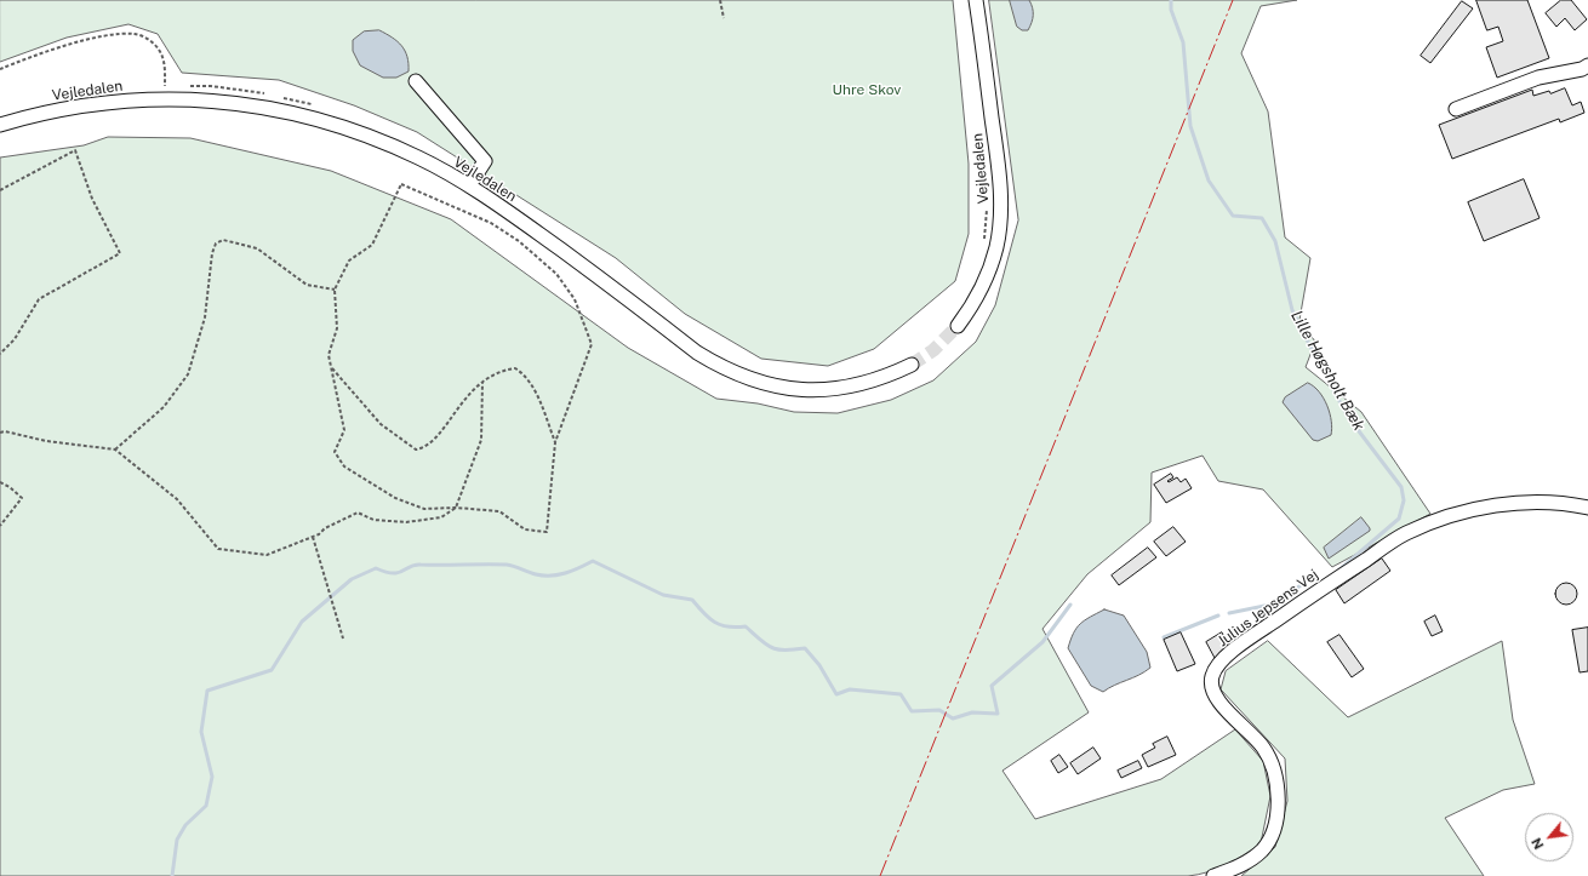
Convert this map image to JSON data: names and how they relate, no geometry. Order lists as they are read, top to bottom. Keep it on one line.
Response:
{"streets":{"street":["Vejledalen","Julius Jepsens Vej"]},"water":["Lille Høgsholt Bæk"],"parks":["Uhre Skov"],"north":"bottom left"}
